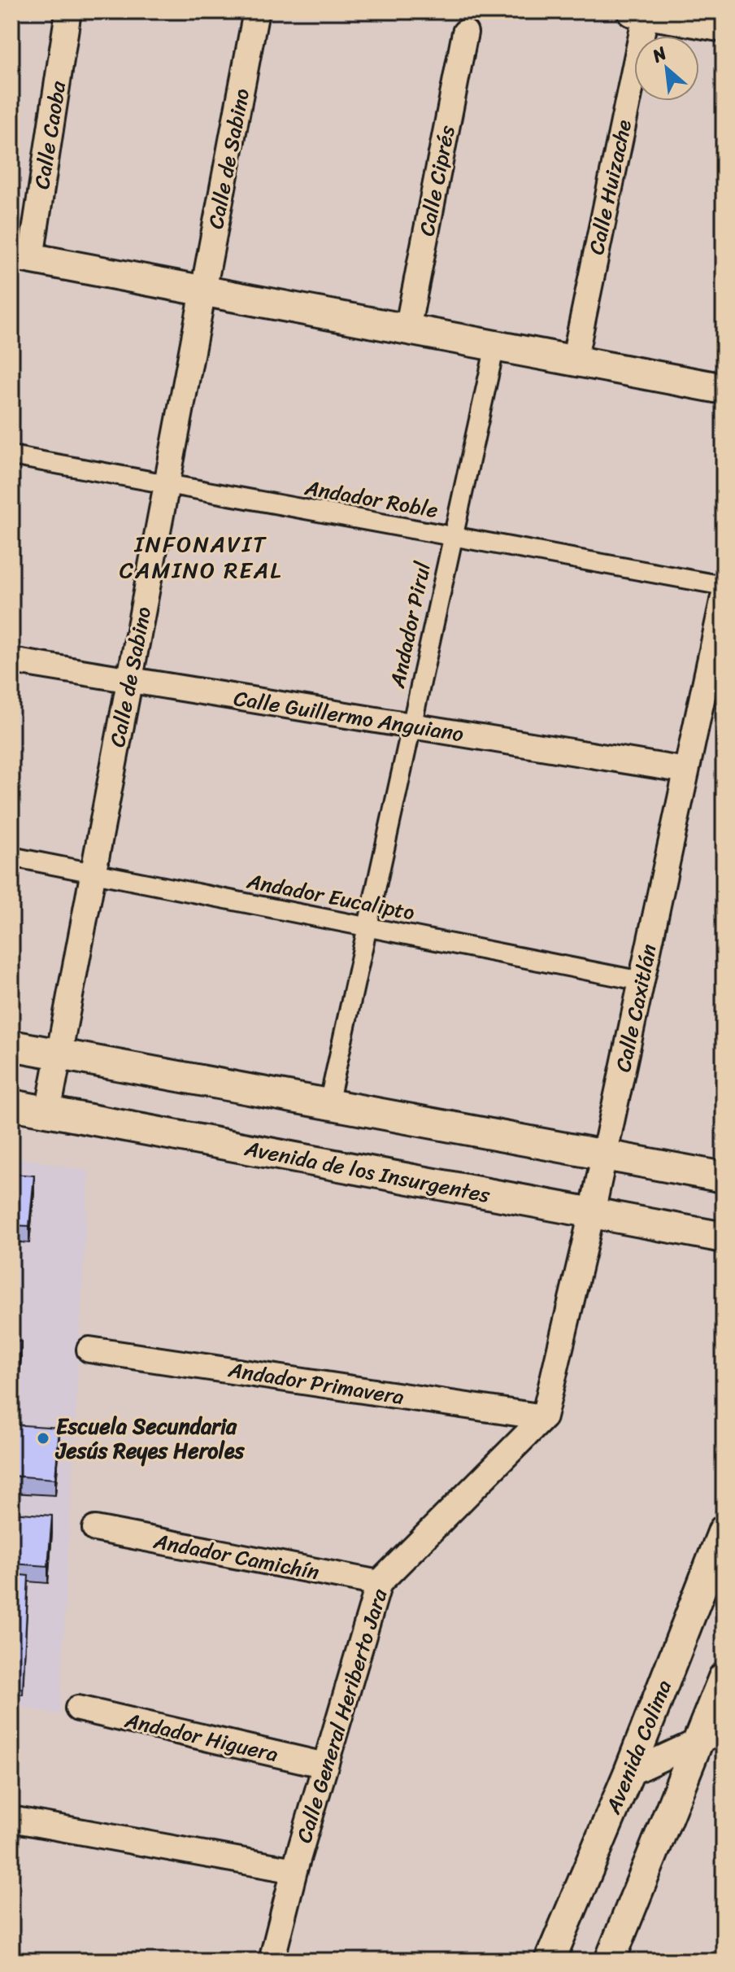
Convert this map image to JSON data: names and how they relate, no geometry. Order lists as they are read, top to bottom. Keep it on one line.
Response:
{"streets":{"street":["Calle Caoba","Calle de Sabino","Calle Ciprés","Calle Huizache","Andador Roble","Andador Pirul","Calle Guillermo Anguiano","Andador Eucalipto","Calle Caxitlán","Avenida de los Insurgentes","Andador Primavera","Andador Camichín","Calle General Heriberto Jara","Andador Higuera","Avenida Colima"]},"crossings":[["Calle de Sabino","Andador Roble"],["Calle de Sabino","Calle Guillermo Anguiano"],["Calle de Sabino","Andador Eucalipto"],["Calle de Sabino","Avenida de los Insurgentes"],["Andador Roble","Andador Pirul"],["Andador Pirul","Calle Guillermo Anguiano"],["Andador Pirul","Andador Eucalipto"],["Calle Guillermo Anguiano","Calle Caxitlán"],["Andador Eucalipto","Calle Caxitlán"],["Calle Caxitlán","Avenida de los Insurgentes"],["Calle Caxitlán","Andador Primavera"],["Calle Caxitlán","Calle General Heriberto Jara"],["Andador Primavera","Calle General Heriberto Jara"],["Andador Camichín","Calle General Heriberto Jara"],["Calle General Heriberto Jara","Andador Higuera"]],"districts":["INFONAVIT CAMINO REAL"],"places":["Escuela Secundaria Jesús Reyes Heroles"],"north":"top left"}
